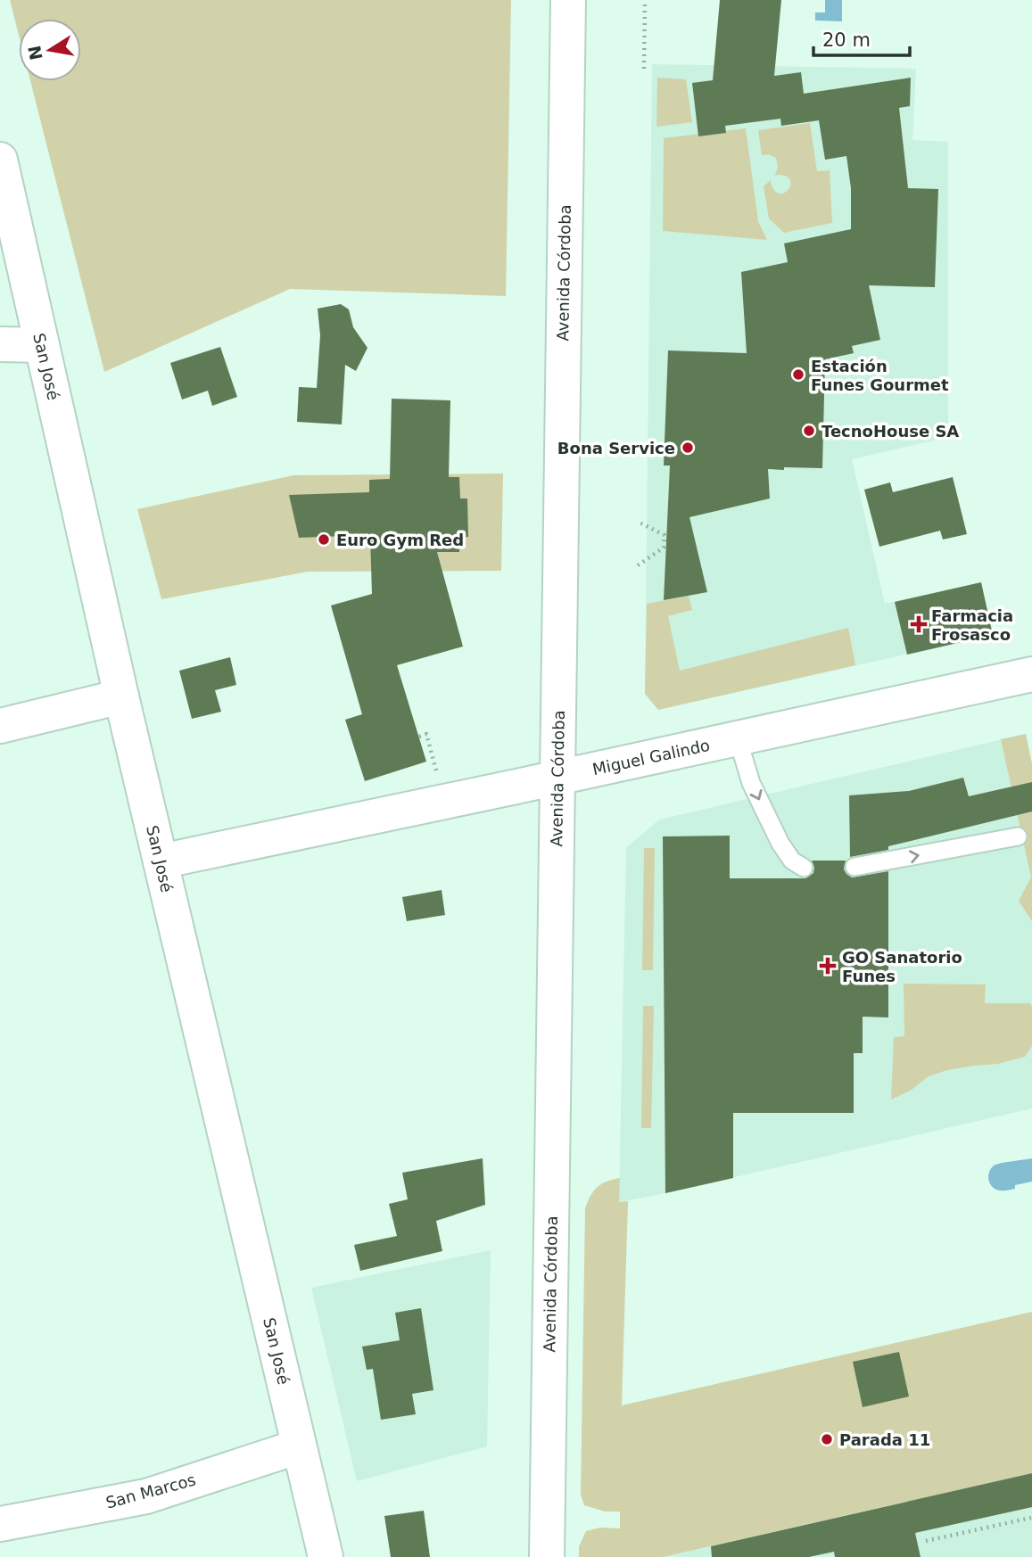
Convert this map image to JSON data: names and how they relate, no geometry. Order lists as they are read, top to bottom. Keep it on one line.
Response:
{"streets":{"street":["Avenida Córdoba","San José","Miguel Galindo","San Marcos"]},"crossings":[["Avenida Córdoba","Miguel Galindo"],["San José","Miguel Galindo"],["San José","San Marcos"]],"places":{"other":["Estación Funes Gourmet","TecnoHouse SA","Bona Service","Euro Gym Red","Parada 11"],"health":["Farmacia Frosasco","GO Sanatorio Funes"]},"scale_bar":"20 m","north":"left"}
